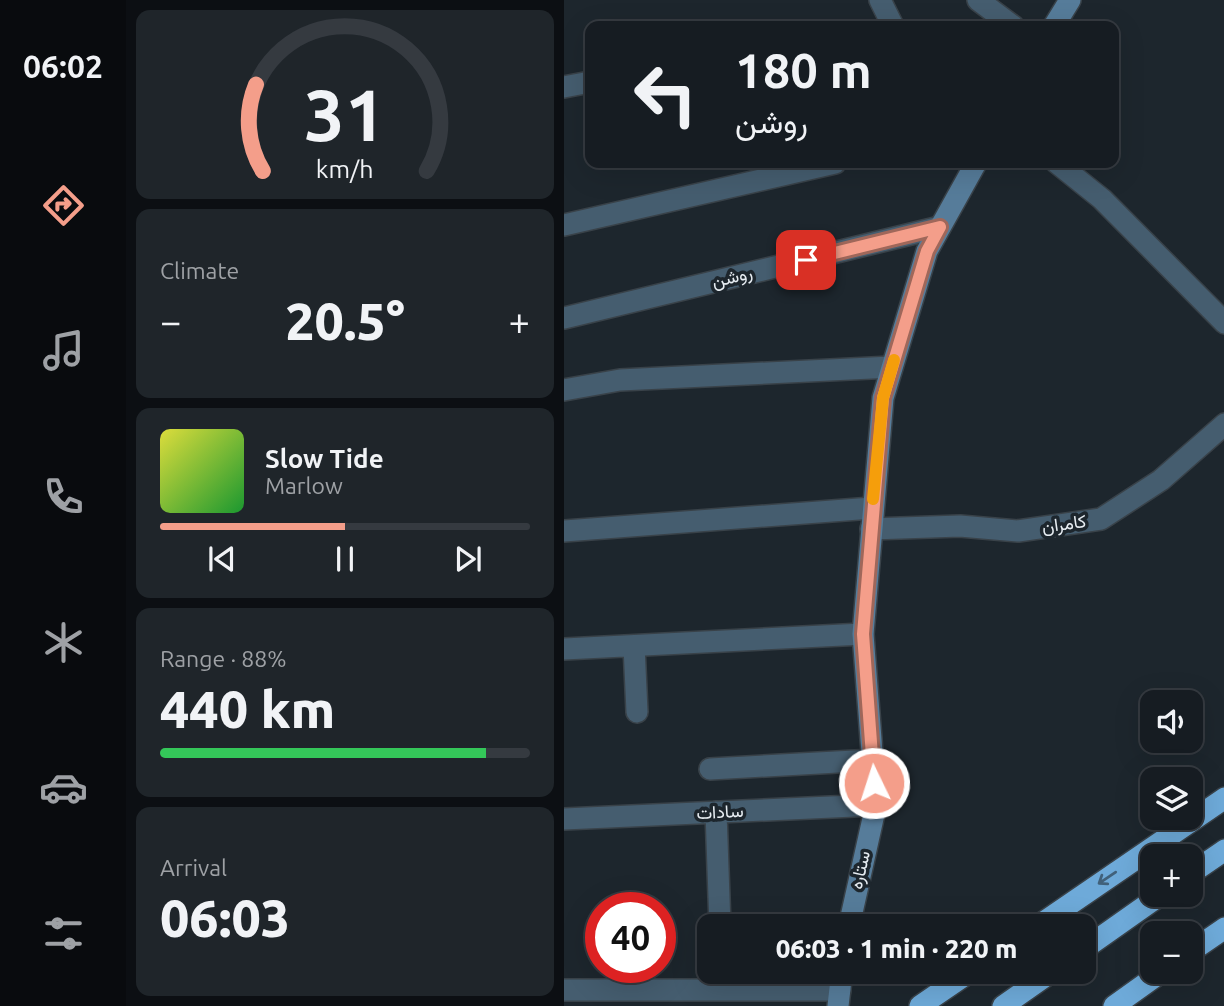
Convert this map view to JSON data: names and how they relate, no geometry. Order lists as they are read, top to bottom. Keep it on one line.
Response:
{"streets":{"street":["روشن","کامران","سادات","ستاره"]},"crossings":[["روشن","ستاره"],["کامران","ستاره"],["سادات","ستاره"]],"page":{"tabs":"06:02","turn":["180 m","روشن"],"tile":["Climate",["Range · 88%","440 km"],["Arrival","06:03"]],"heat":["−","20.5°","+"],"song":["Slow Tide","Marlow"],"map_buttons":["+","−"],"limit":"40","trip":"06:03 · 1 min · 220 m","gauge":["31","km/h"]}}
